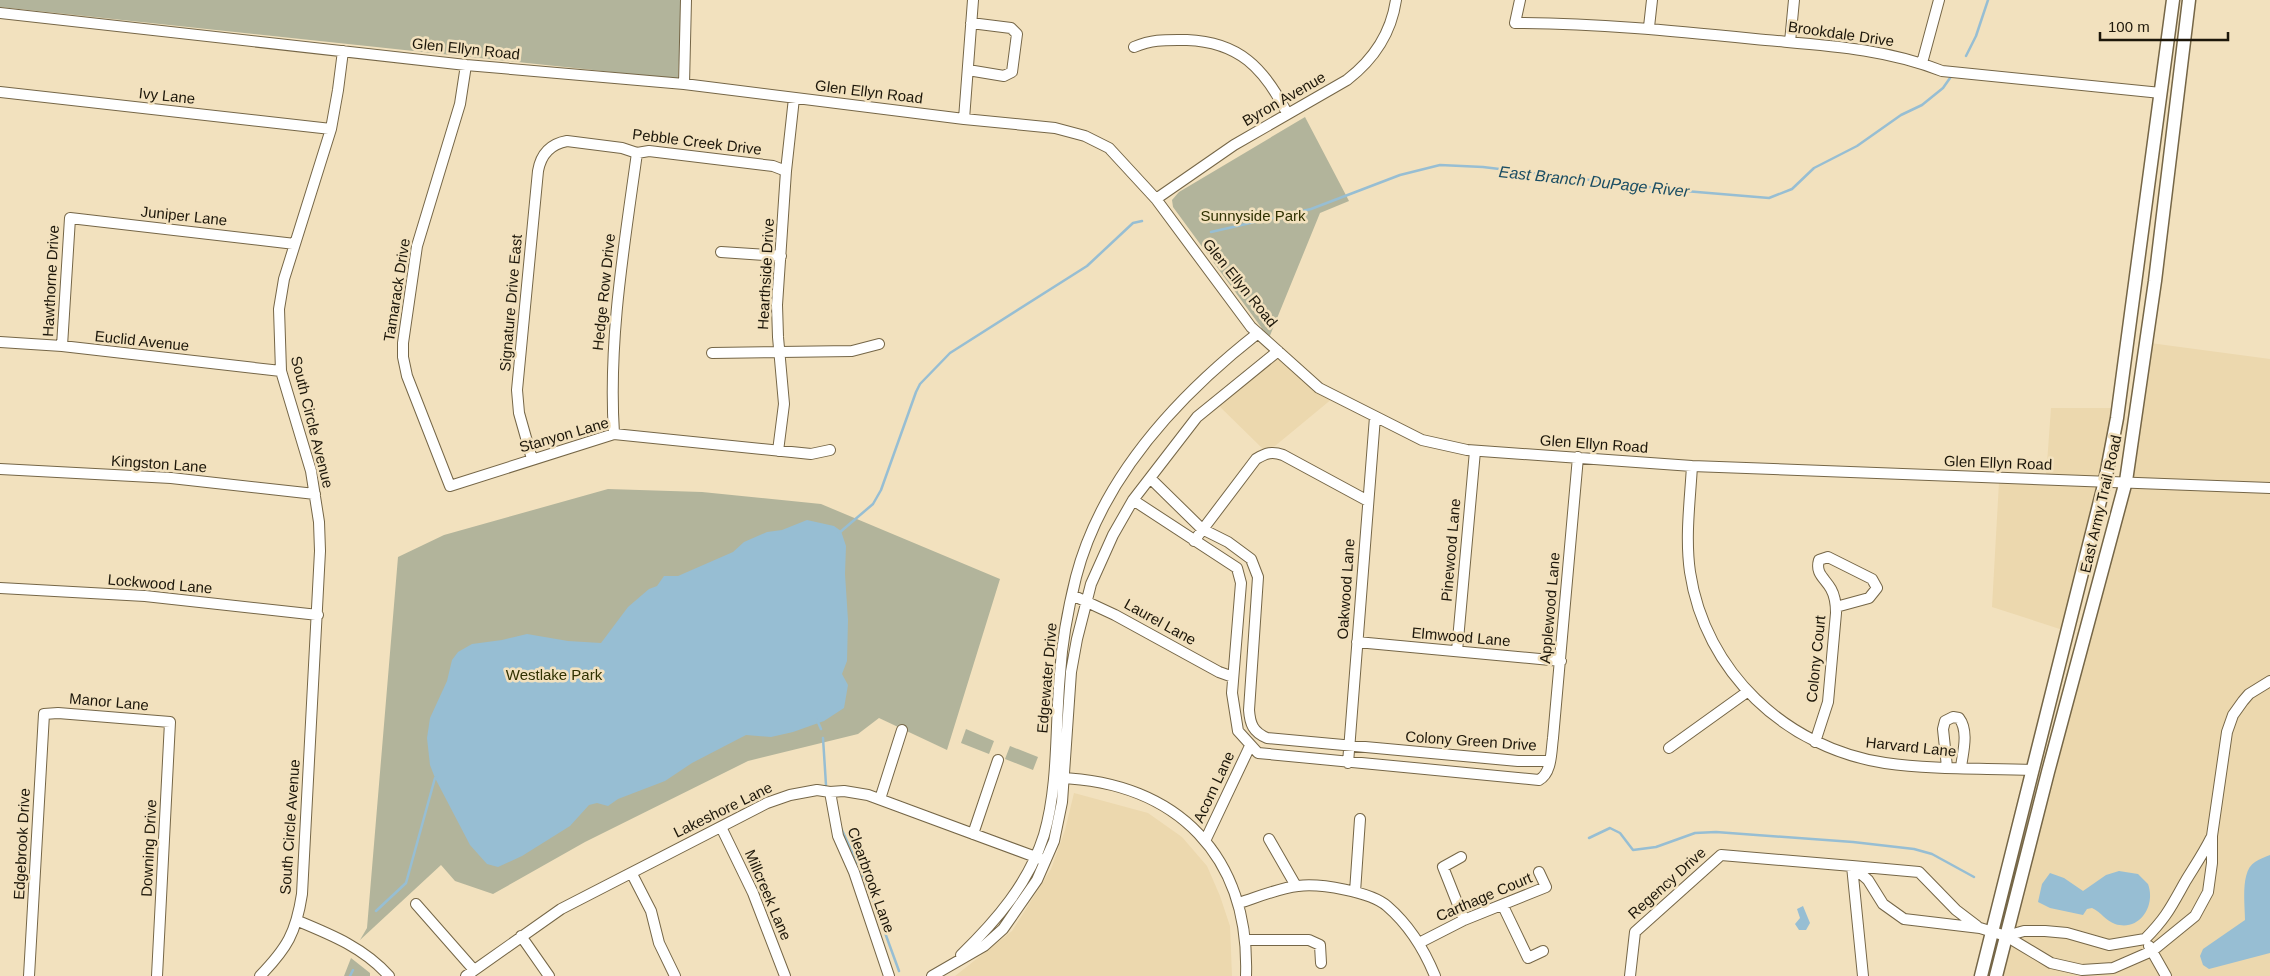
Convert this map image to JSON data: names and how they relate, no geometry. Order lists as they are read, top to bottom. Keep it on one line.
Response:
{"streets":{"main road":["East Army Trail Road"],"street":["Brookdale Drive","Glen Ellyn Road","Ivy Lane","Byron Avenue","Pebble Creek Drive","Juniper Lane","Hearthside Drive","Hawthorne Drive","Tamarack Drive","Hedge Row Drive","Signature Drive East","Euclid Avenue","South Circle Avenue","Stanyon Lane","Kingston Lane","Pinewood Lane","Lockwood Lane","Oakwood Lane","Applewood Lane","Laurel Lane","Elmwood Lane","Colony Court","Edgewater Drive","Manor Lane","Colony Green Drive","Harvard Lane","Acorn Lane","Lakeshore Lane","Edgebrook Drive","Downing Drive","Clearbrook Lane","Regency Drive","Millcreek Lane","Carthage Court"]},"crossings":[["Brookdale Drive","East Army Trail Road"],["Glen Ellyn Road","Byron Avenue"],["Glen Ellyn Road","Hearthside Drive"],["Glen Ellyn Road","Tamarack Drive"],["Glen Ellyn Road","South Circle Avenue"],["Glen Ellyn Road","East Army Trail Road"],["Glen Ellyn Road","Pinewood Lane"],["Glen Ellyn Road","Oakwood Lane"],["Glen Ellyn Road","Applewood Lane"],["Glen Ellyn Road","Edgewater Drive"],["Glen Ellyn Road","Harvard Lane"],["Ivy Lane","South Circle Avenue"],["Pebble Creek Drive","Hearthside Drive"],["Pebble Creek Drive","Hedge Row Drive"],["Pebble Creek Drive","Signature Drive East"],["Juniper Lane","Hawthorne Drive"],["Juniper Lane","South Circle Avenue"],["Hearthside Drive","Stanyon Lane"],["Hawthorne Drive","Euclid Avenue"],["Tamarack Drive","Stanyon Lane"],["Hedge Row Drive","Stanyon Lane"],["Signature Drive East","Stanyon Lane"],["Euclid Avenue","South Circle Avenue"],["South Circle Avenue","Kingston Lane"],["South Circle Avenue","Lockwood Lane"],["East Army Trail Road","Harvard Lane"],["East Army Trail Road","Regency Drive"],["Pinewood Lane","Elmwood Lane"],["Oakwood Lane","Elmwood Lane"],["Oakwood Lane","Colony Green Drive"],["Applewood Lane","Elmwood Lane"],["Applewood Lane","Colony Green Drive"],["Laurel Lane","Edgewater Drive"],["Colony Court","Harvard Lane"],["Edgewater Drive","Colony Green Drive"],["Edgewater Drive","Lakeshore Lane"],["Manor Lane","Edgebrook Drive"],["Manor Lane","Downing Drive"],["Colony Green Drive","Acorn Lane"],["Lakeshore Lane","Clearbrook Lane"],["Lakeshore Lane","Millcreek Lane"]],"water":["East Branch DuPage River"],"parks":["Sunnyside Park","Westlake Park"],"scale_bar":"100 m"}
